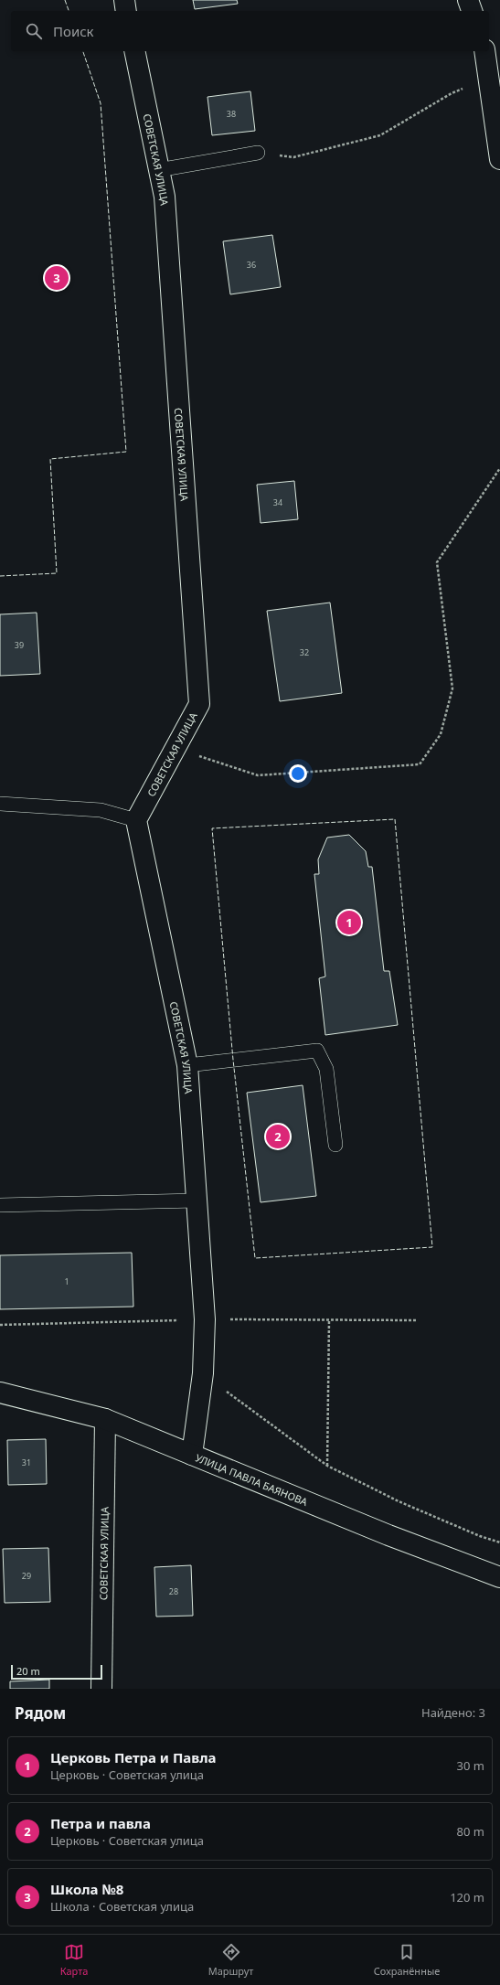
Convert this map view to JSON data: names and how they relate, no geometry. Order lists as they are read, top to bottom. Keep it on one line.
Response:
{"streets":{"street":["СОВЕТСКАЯ УЛИЦА","УЛИЦА ПАВЛА БАЯНОВА"]},"crossings":[["СОВЕТСКАЯ УЛИЦА","УЛИЦА ПАВЛА БАЯНОВА"]],"house_numbers":["38","36","34","39","32","1","31","29","28"],"scale_bar":"20 m","page":{"search":"Поиск","pins":["3","1","2"],"scale":"20 m","heading":["Рядом","Найдено: 3"],"list":[{"mark":"1","name":"Церковь Петра и Павла","note":"Церковь · Советская улица","value":"30 m"},{"mark":"2","name":"Петра и павла","note":"Церковь · Советская улица","value":"80 m"},{"mark":"3","name":"Школа №8","note":"Школа · Советская улица","value":"120 m"}],"nav":["Карта","Маршрут","Сохранённые"]}}
